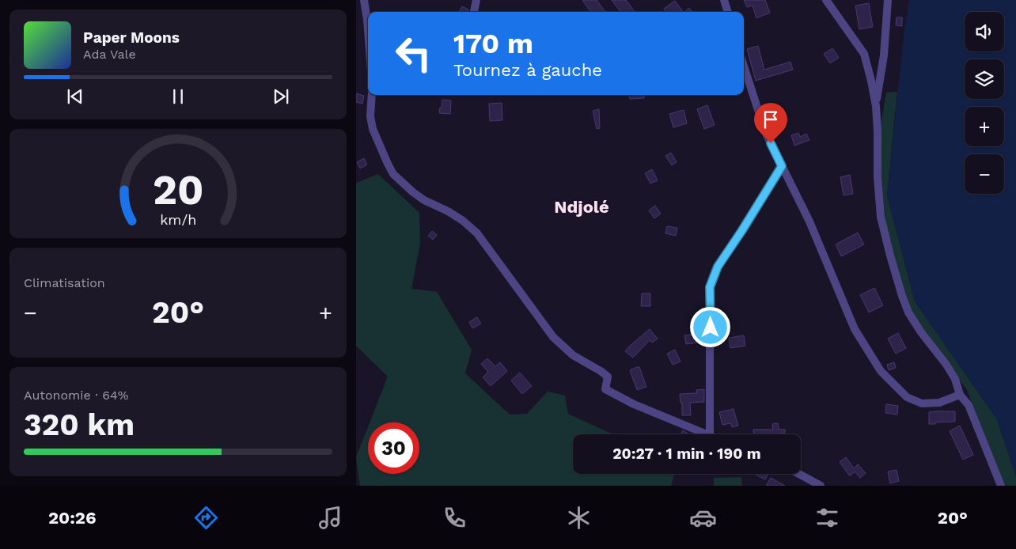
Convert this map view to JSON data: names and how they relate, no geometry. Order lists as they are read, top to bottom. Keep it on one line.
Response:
{"districts":["Ndjolé"],"page":{"map_buttons":["+","−"],"turn":["170 m","Tournez à gauche"],"song":["Paper Moons","Ada Vale"],"tile":["Climatisation",["Autonomie · 64%","320 km"]],"heat":["−","20°","+"],"limit":"30","trip":"20:27 · 1 min · 190 m","tabs":["20:26","20°"],"gauge":["20","km/h"]}}
